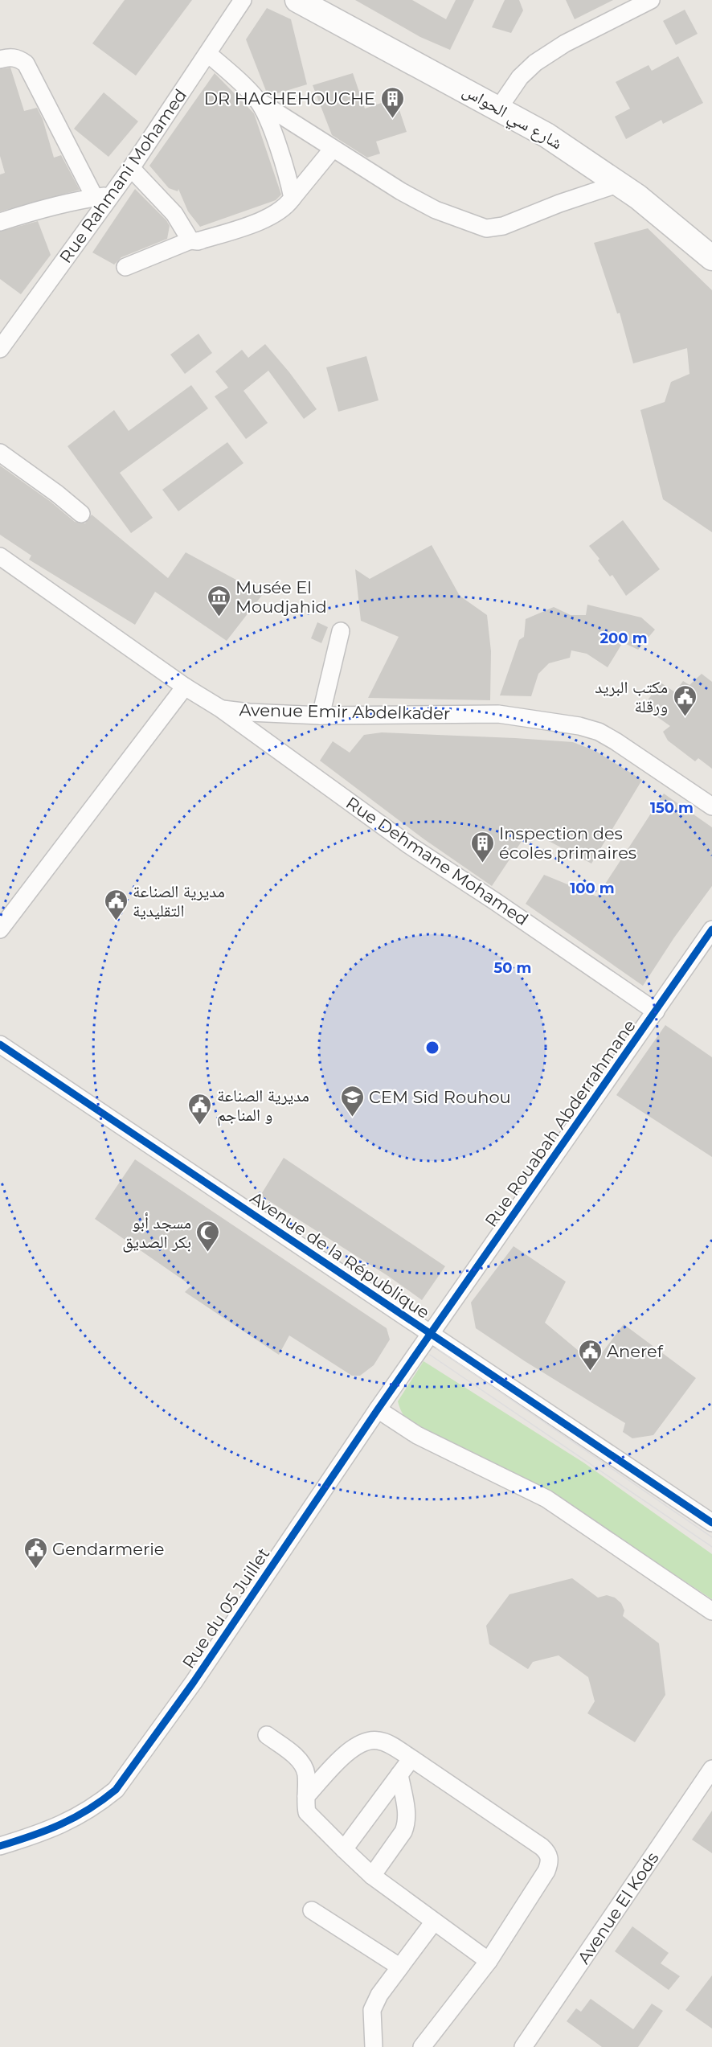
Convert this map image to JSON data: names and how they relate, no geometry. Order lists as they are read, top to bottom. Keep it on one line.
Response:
{"streets":{"street":["شارع سي الحواس","Rue Rahmani Mohamed","Avenue Emir Abdelkader","Rue Dehmane Mohamed","Rue Rouabah Abderrahmane","Avenue de la République","Rue du 05 Juillet","Avenue El Kods"]},"crossings":[["Avenue Emir Abdelkader","Rue Dehmane Mohamed"],["Rue Dehmane Mohamed","Rue Rouabah Abderrahmane"],["Rue Rouabah Abderrahmane","Avenue de la République"],["Rue Rouabah Abderrahmane","Rue du 05 Juillet"],["Avenue de la République","Rue du 05 Juillet"]],"places":{"building":["DR HACHEHOUCHE","Inspection des écoles primaires"],"museum":["Musée El Moudjahid"],"public building":["مكتب البريد ورقلة","مديرية الصناعة التقليدية","مديرية الصناعة و المناجم","Aneref","Gendarmerie"],"school or university":["CEM Sid Rouhou"],"mosque":["مسجد أبو بكر الصديق"]},"rings":["200 m","150 m","100 m","50 m"]}
